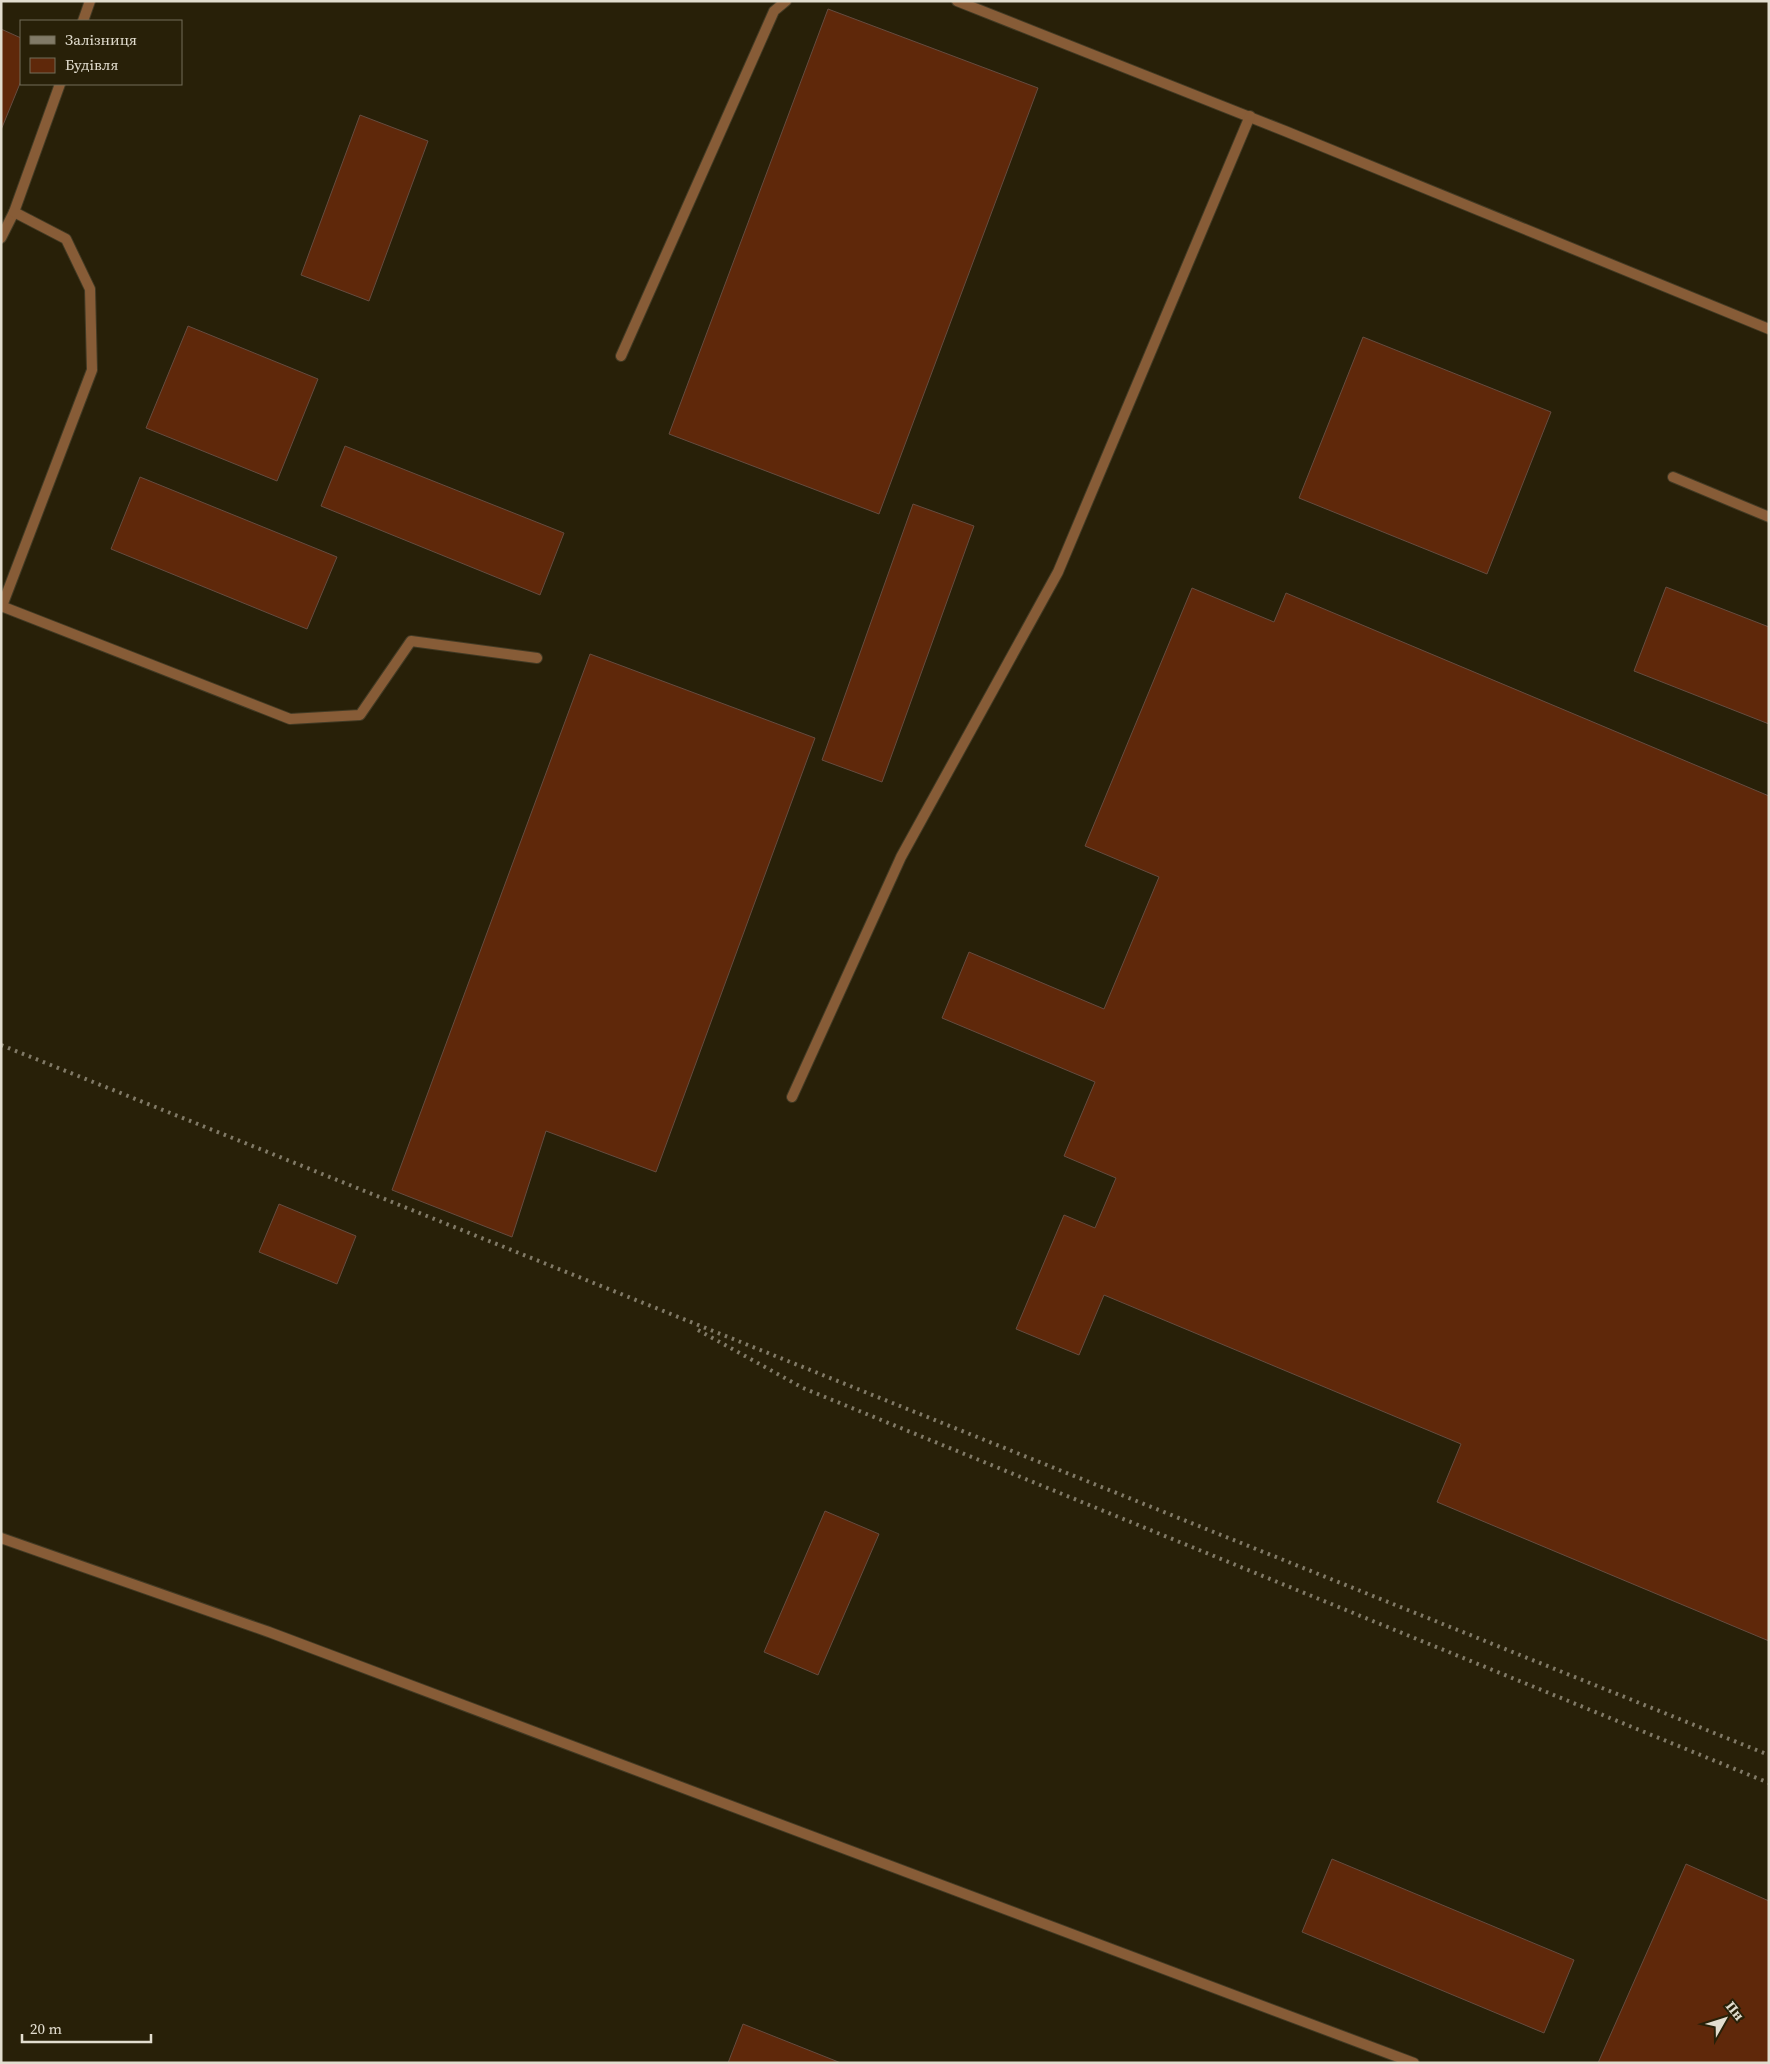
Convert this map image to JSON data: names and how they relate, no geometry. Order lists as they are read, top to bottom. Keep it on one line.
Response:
{"legend":["Залізниця","Будівля"],"scale_bar":"20 m","north":"top right"}
